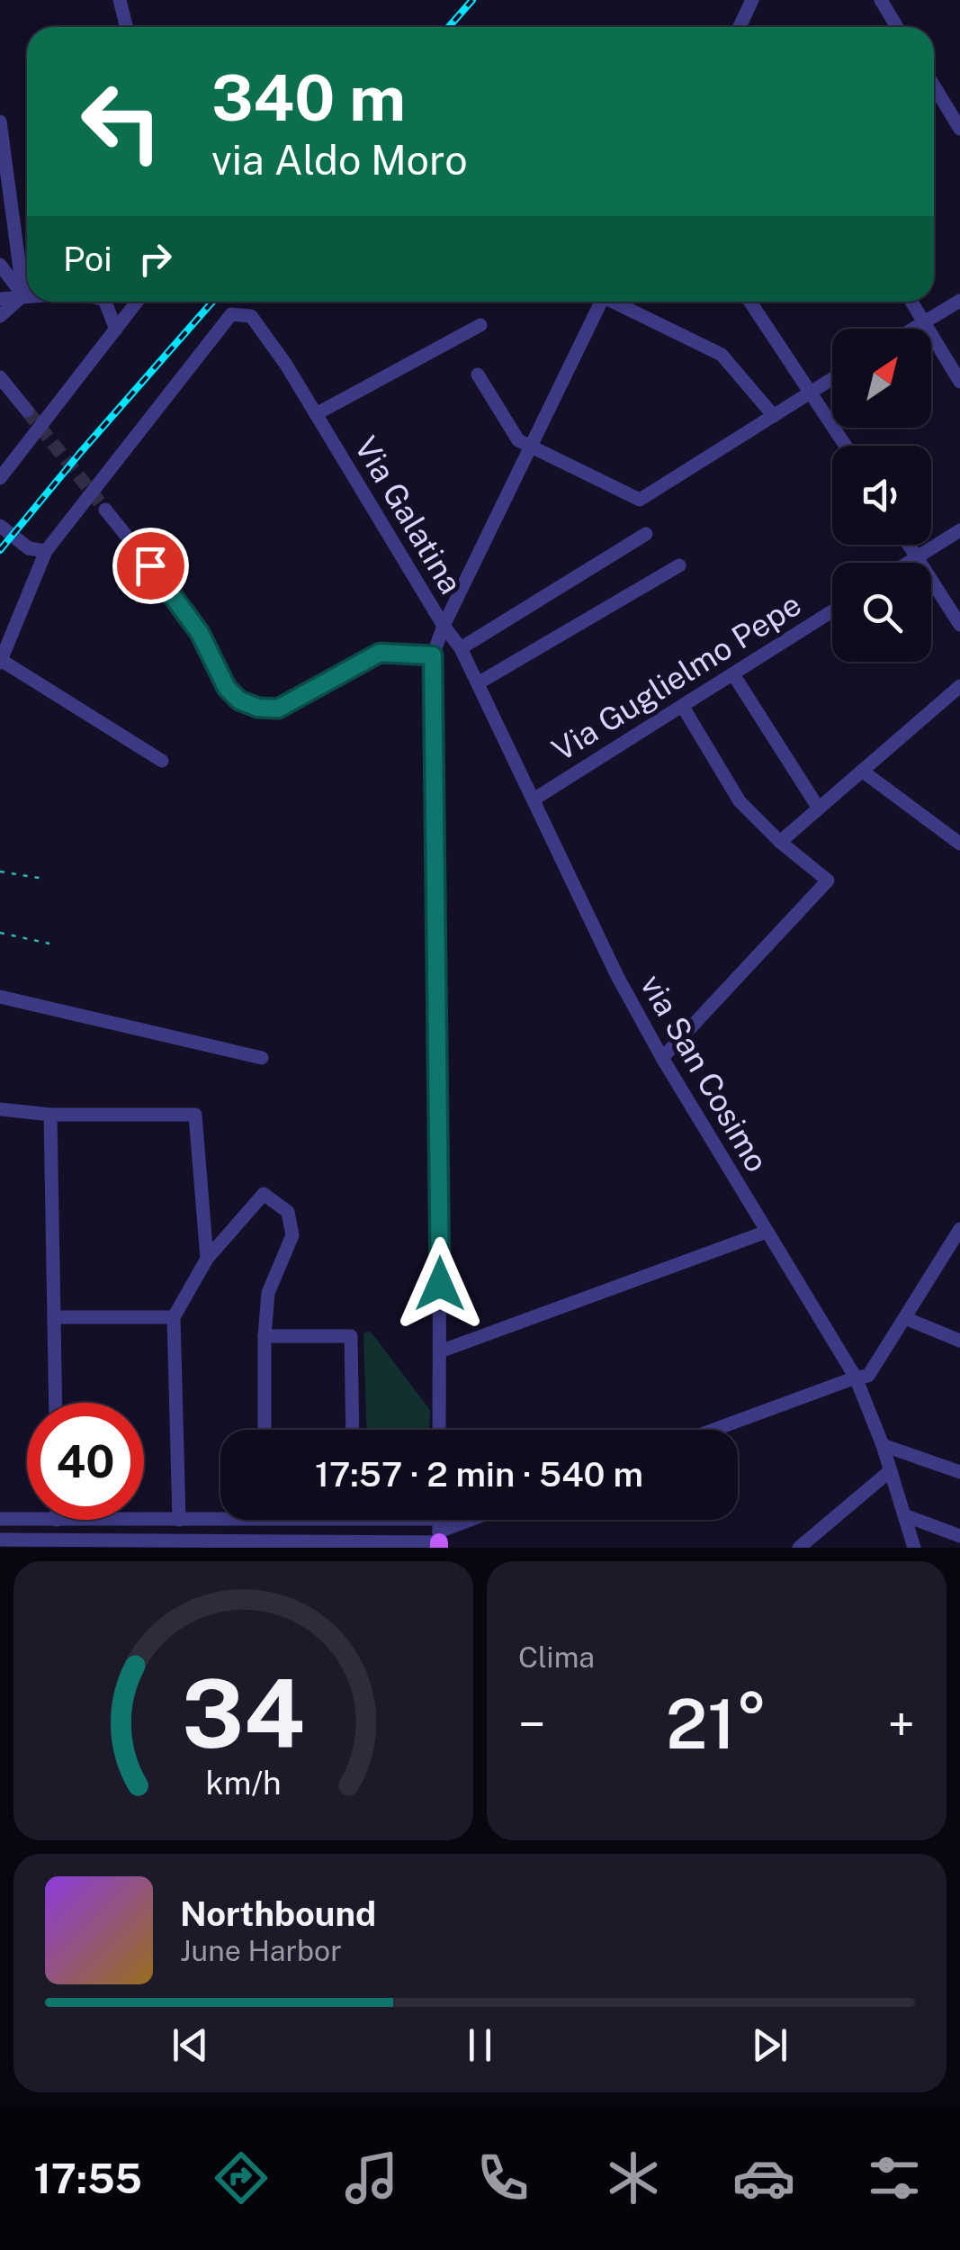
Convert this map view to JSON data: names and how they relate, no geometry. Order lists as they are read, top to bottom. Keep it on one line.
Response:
{"streets":{"street":["Via Galatina","Via Guglielmo Pepe","via San Cosimo"]},"crossings":[["Via Galatina","via San Cosimo"],["Via Guglielmo Pepe","via San Cosimo"]],"north":"top right","page":{"turn":["340 m","via Aldo Moro"],"then":"Poi","limit":"40","trip":"17:57 · 2 min · 540 m","tile":"Clima","heat":["−","21°","+"],"song":["Northbound","June Harbor"],"tabs":"17:55","gauge":["34","km/h"]}}
